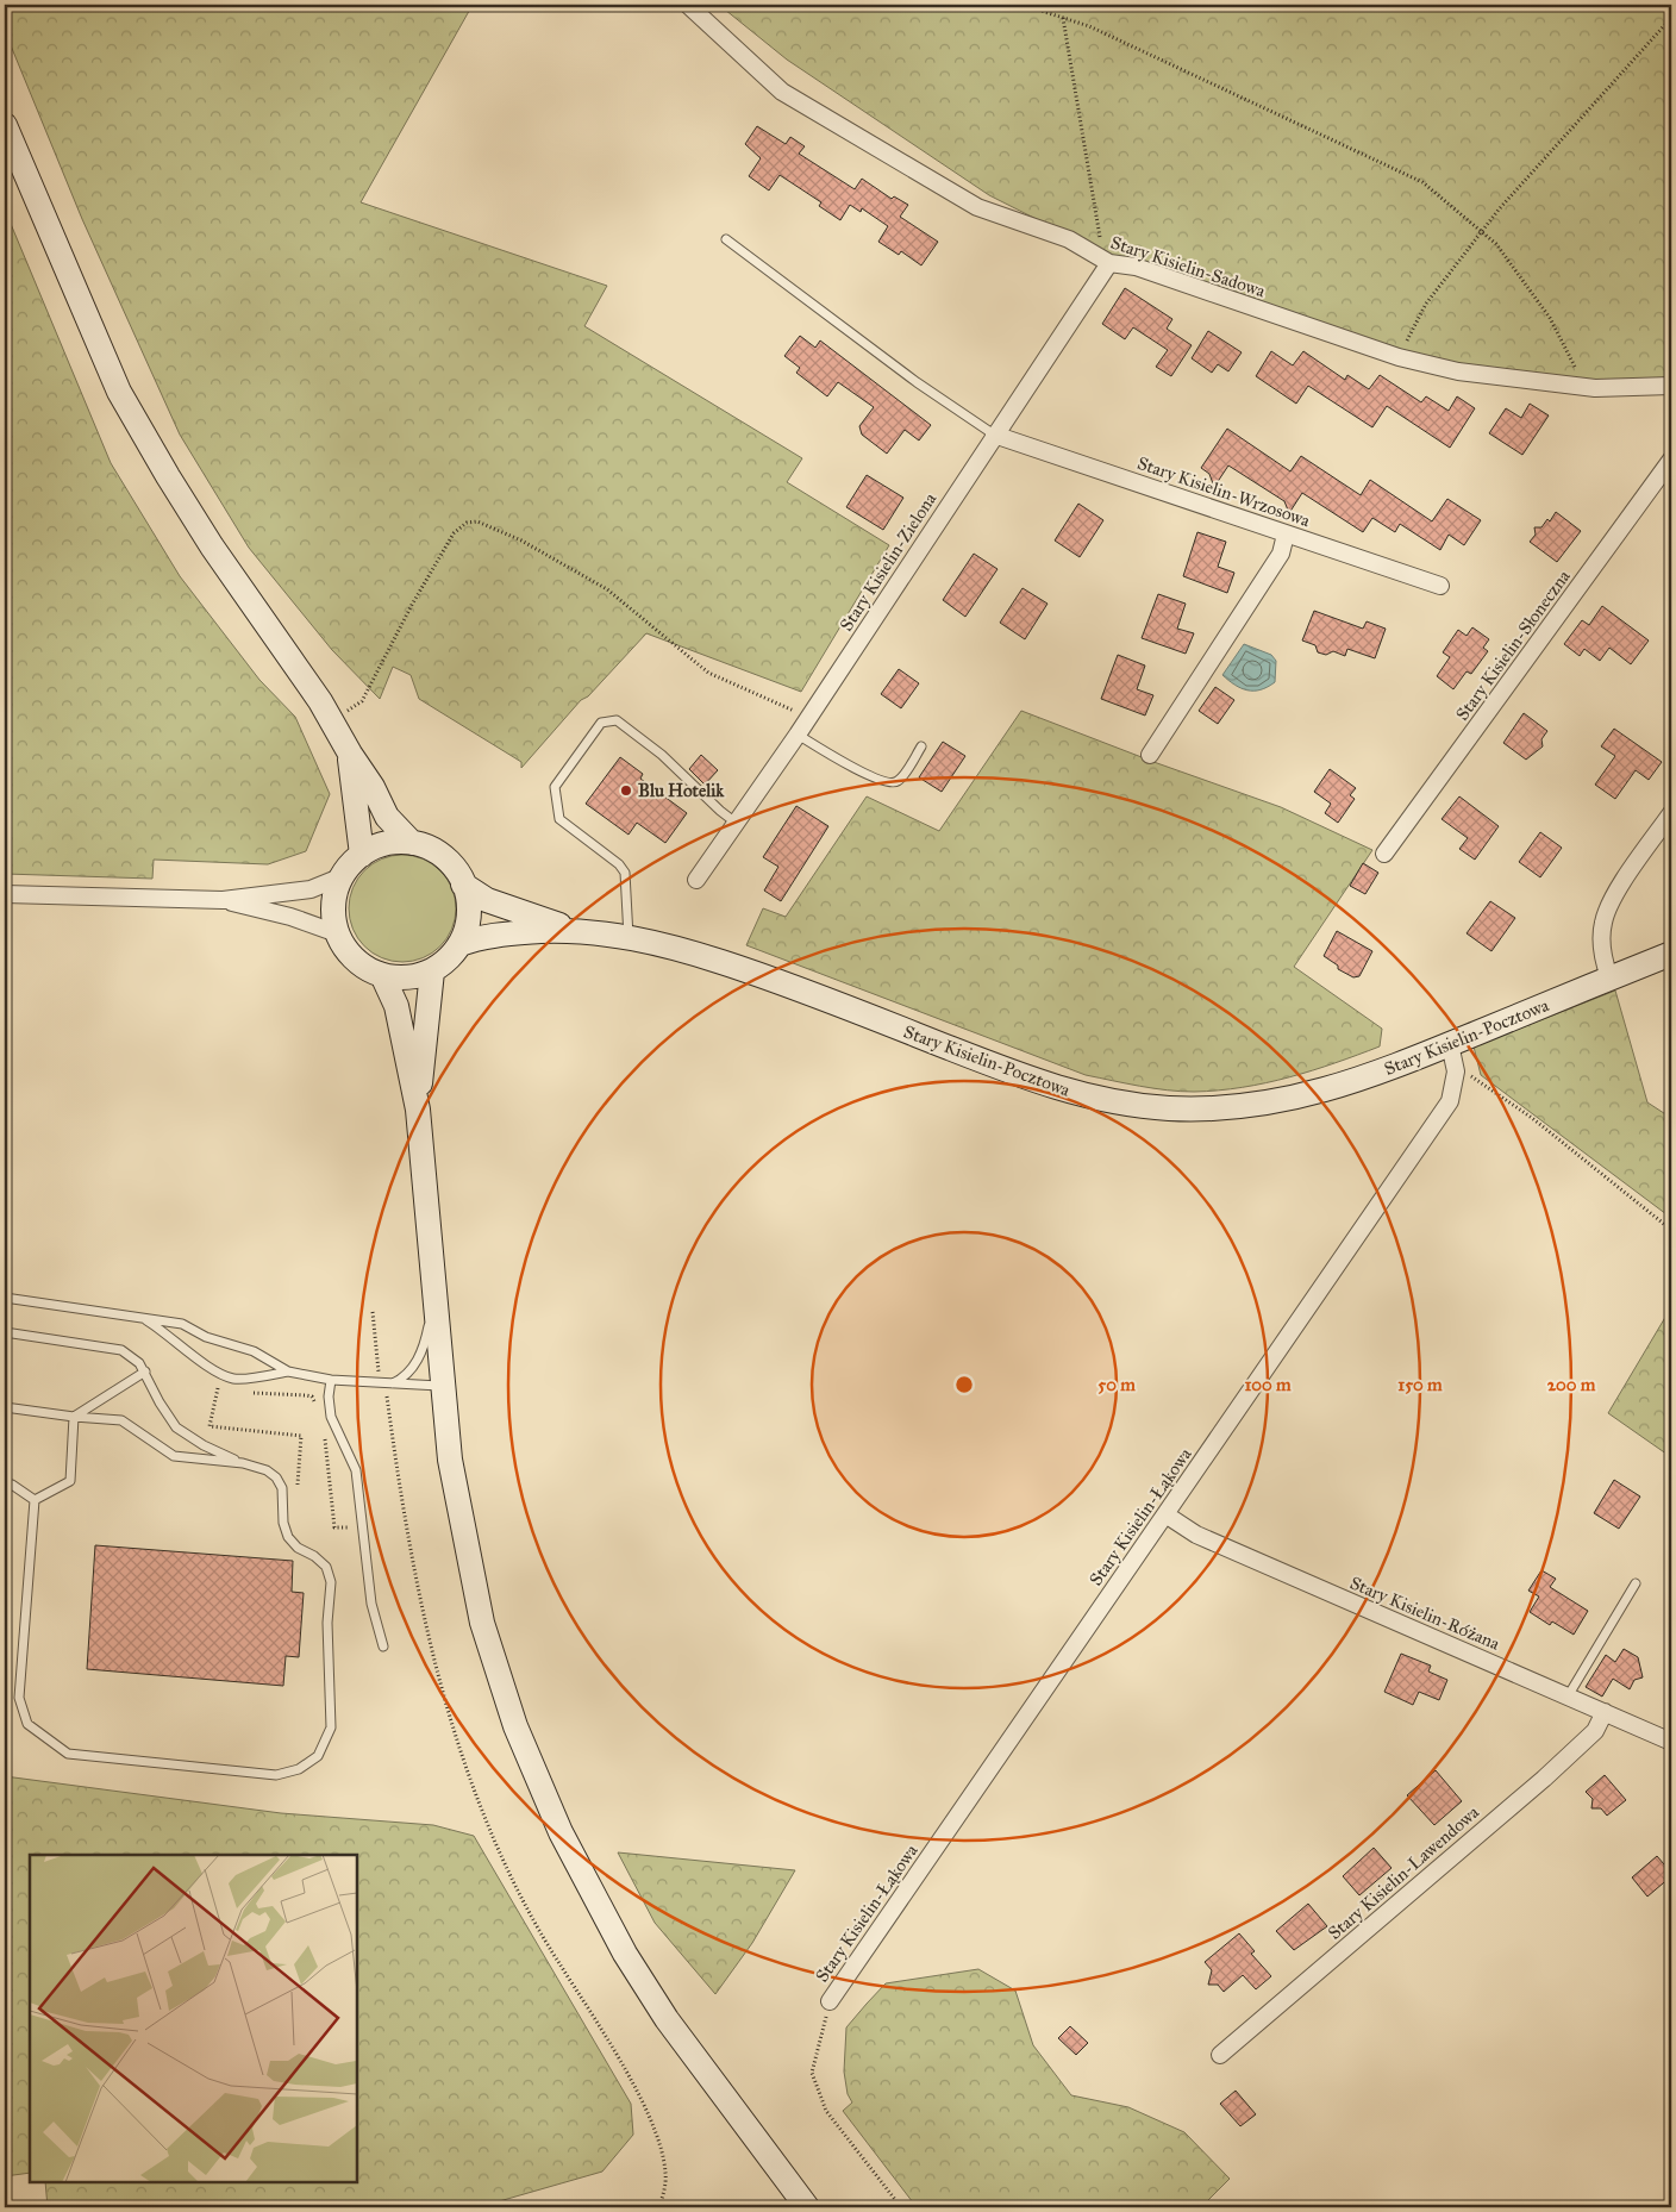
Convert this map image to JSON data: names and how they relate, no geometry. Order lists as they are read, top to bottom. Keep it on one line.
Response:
{"streets":{"main road":["Stary Kisielin-Pocztowa"],"street":["Stary Kisielin-Sadowa","Stary Kisielin-Wrzosowa","Stary Kisielin-Zielona","Stary Kisielin-Słoneczna","Stary Kisielin-Łąkowa","Stary Kisielin-Różana","Stary Kisielin-Lawendowa"]},"crossings":[["Stary Kisielin-Sadowa","Stary Kisielin-Zielona"],["Stary Kisielin-Wrzosowa","Stary Kisielin-Zielona"],["Stary Kisielin-Pocztowa","Stary Kisielin-Łąkowa"],["Stary Kisielin-Łąkowa","Stary Kisielin-Różana"],["Stary Kisielin-Różana","Stary Kisielin-Lawendowa"]],"places":["Blu Hotelik"],"rings":["50 m","100 m","150 m","200 m"]}
